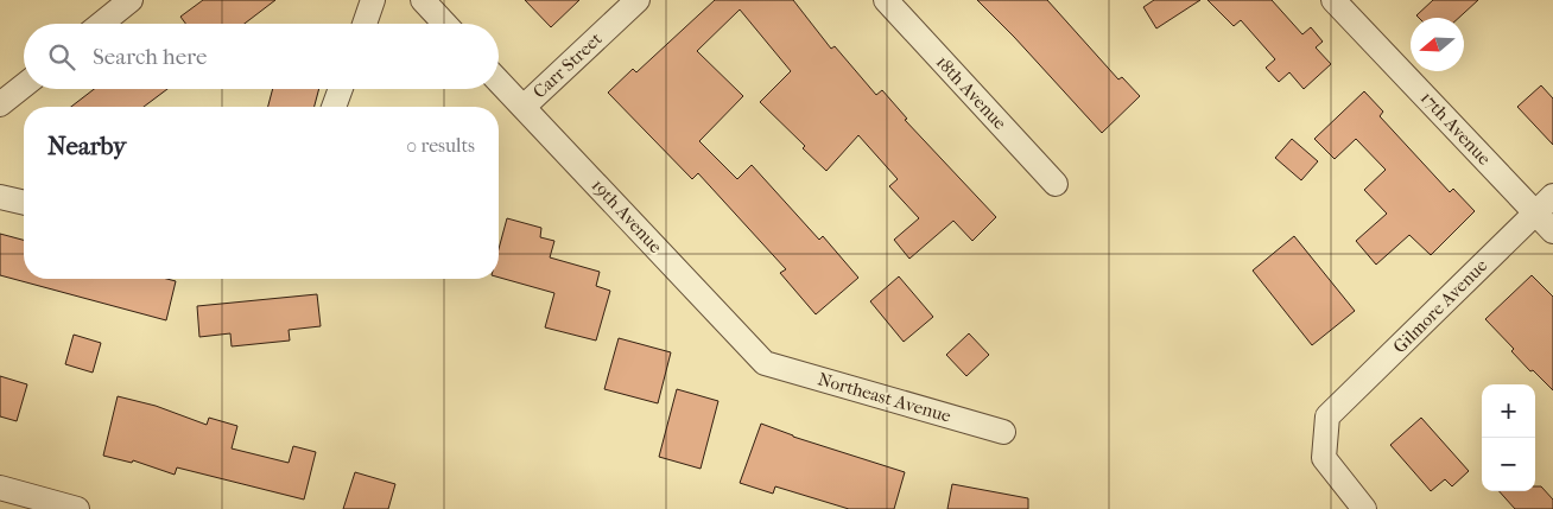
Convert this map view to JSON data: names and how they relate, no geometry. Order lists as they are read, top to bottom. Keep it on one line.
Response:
{"streets":{"street":["Carr Street","18th Avenue","17th Avenue","19th Avenue","Gilmore Avenue","Northeast Avenue"]},"crossings":[["Carr Street","19th Avenue"],["17th Avenue","Gilmore Avenue"],["19th Avenue","Northeast Avenue"]],"north":"left","page":{"search":"Search here","heading":["Nearby","0 results"],"map_buttons":["+","−"]}}
